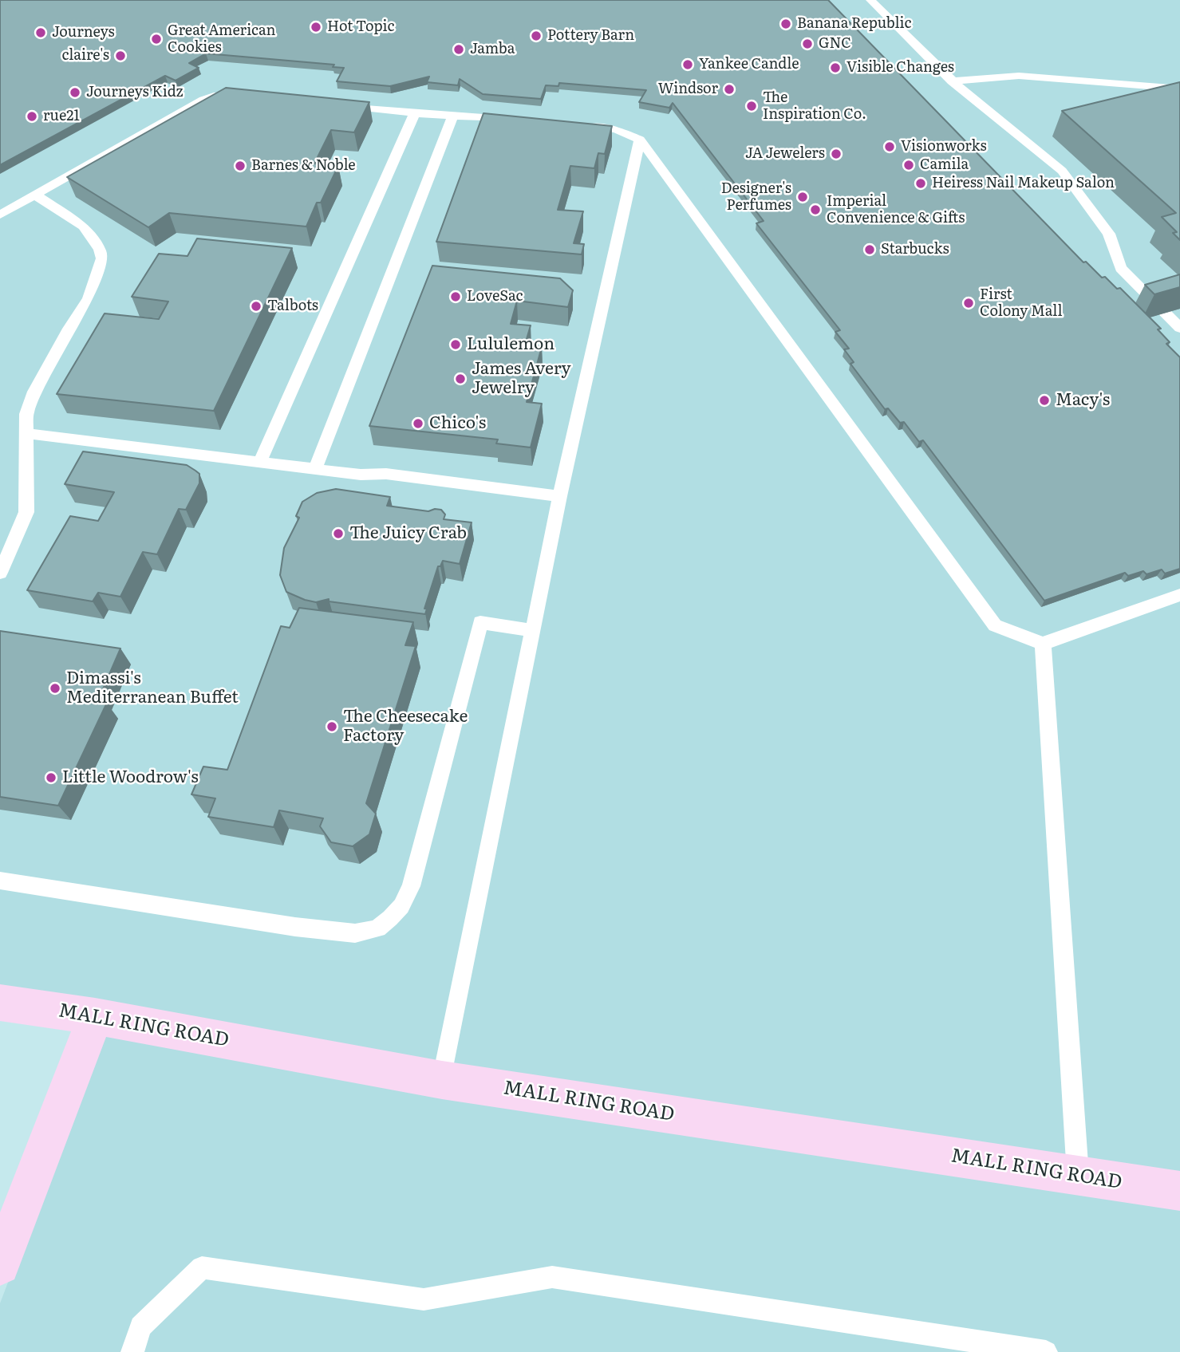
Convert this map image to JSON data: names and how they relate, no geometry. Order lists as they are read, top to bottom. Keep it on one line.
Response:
{"streets":{"street":["MALL RING ROAD"]},"places":["Banana Republic","Hot Topic","Journeys","Pottery Barn","Great American Cookies","GNC","Jamba","claire's","Yankee Candle","Visible Changes","Windsor","Journeys Kidz","The Inspiration Co.","rue21","Visionworks","JA Jewelers","Camila","Barnes & Noble","Heiress Nail Makeup Salon","Designer's Perfumes","Imperial Convenience & Gifts","Starbucks","LoveSac","First Colony Mall","Talbots","Lululemon","James Avery Jewelry","Macy's","Chico's","The Juicy Crab","Dimassi's Mediterranean Buffet","The Cheesecake Factory","Little Woodrow's"]}
